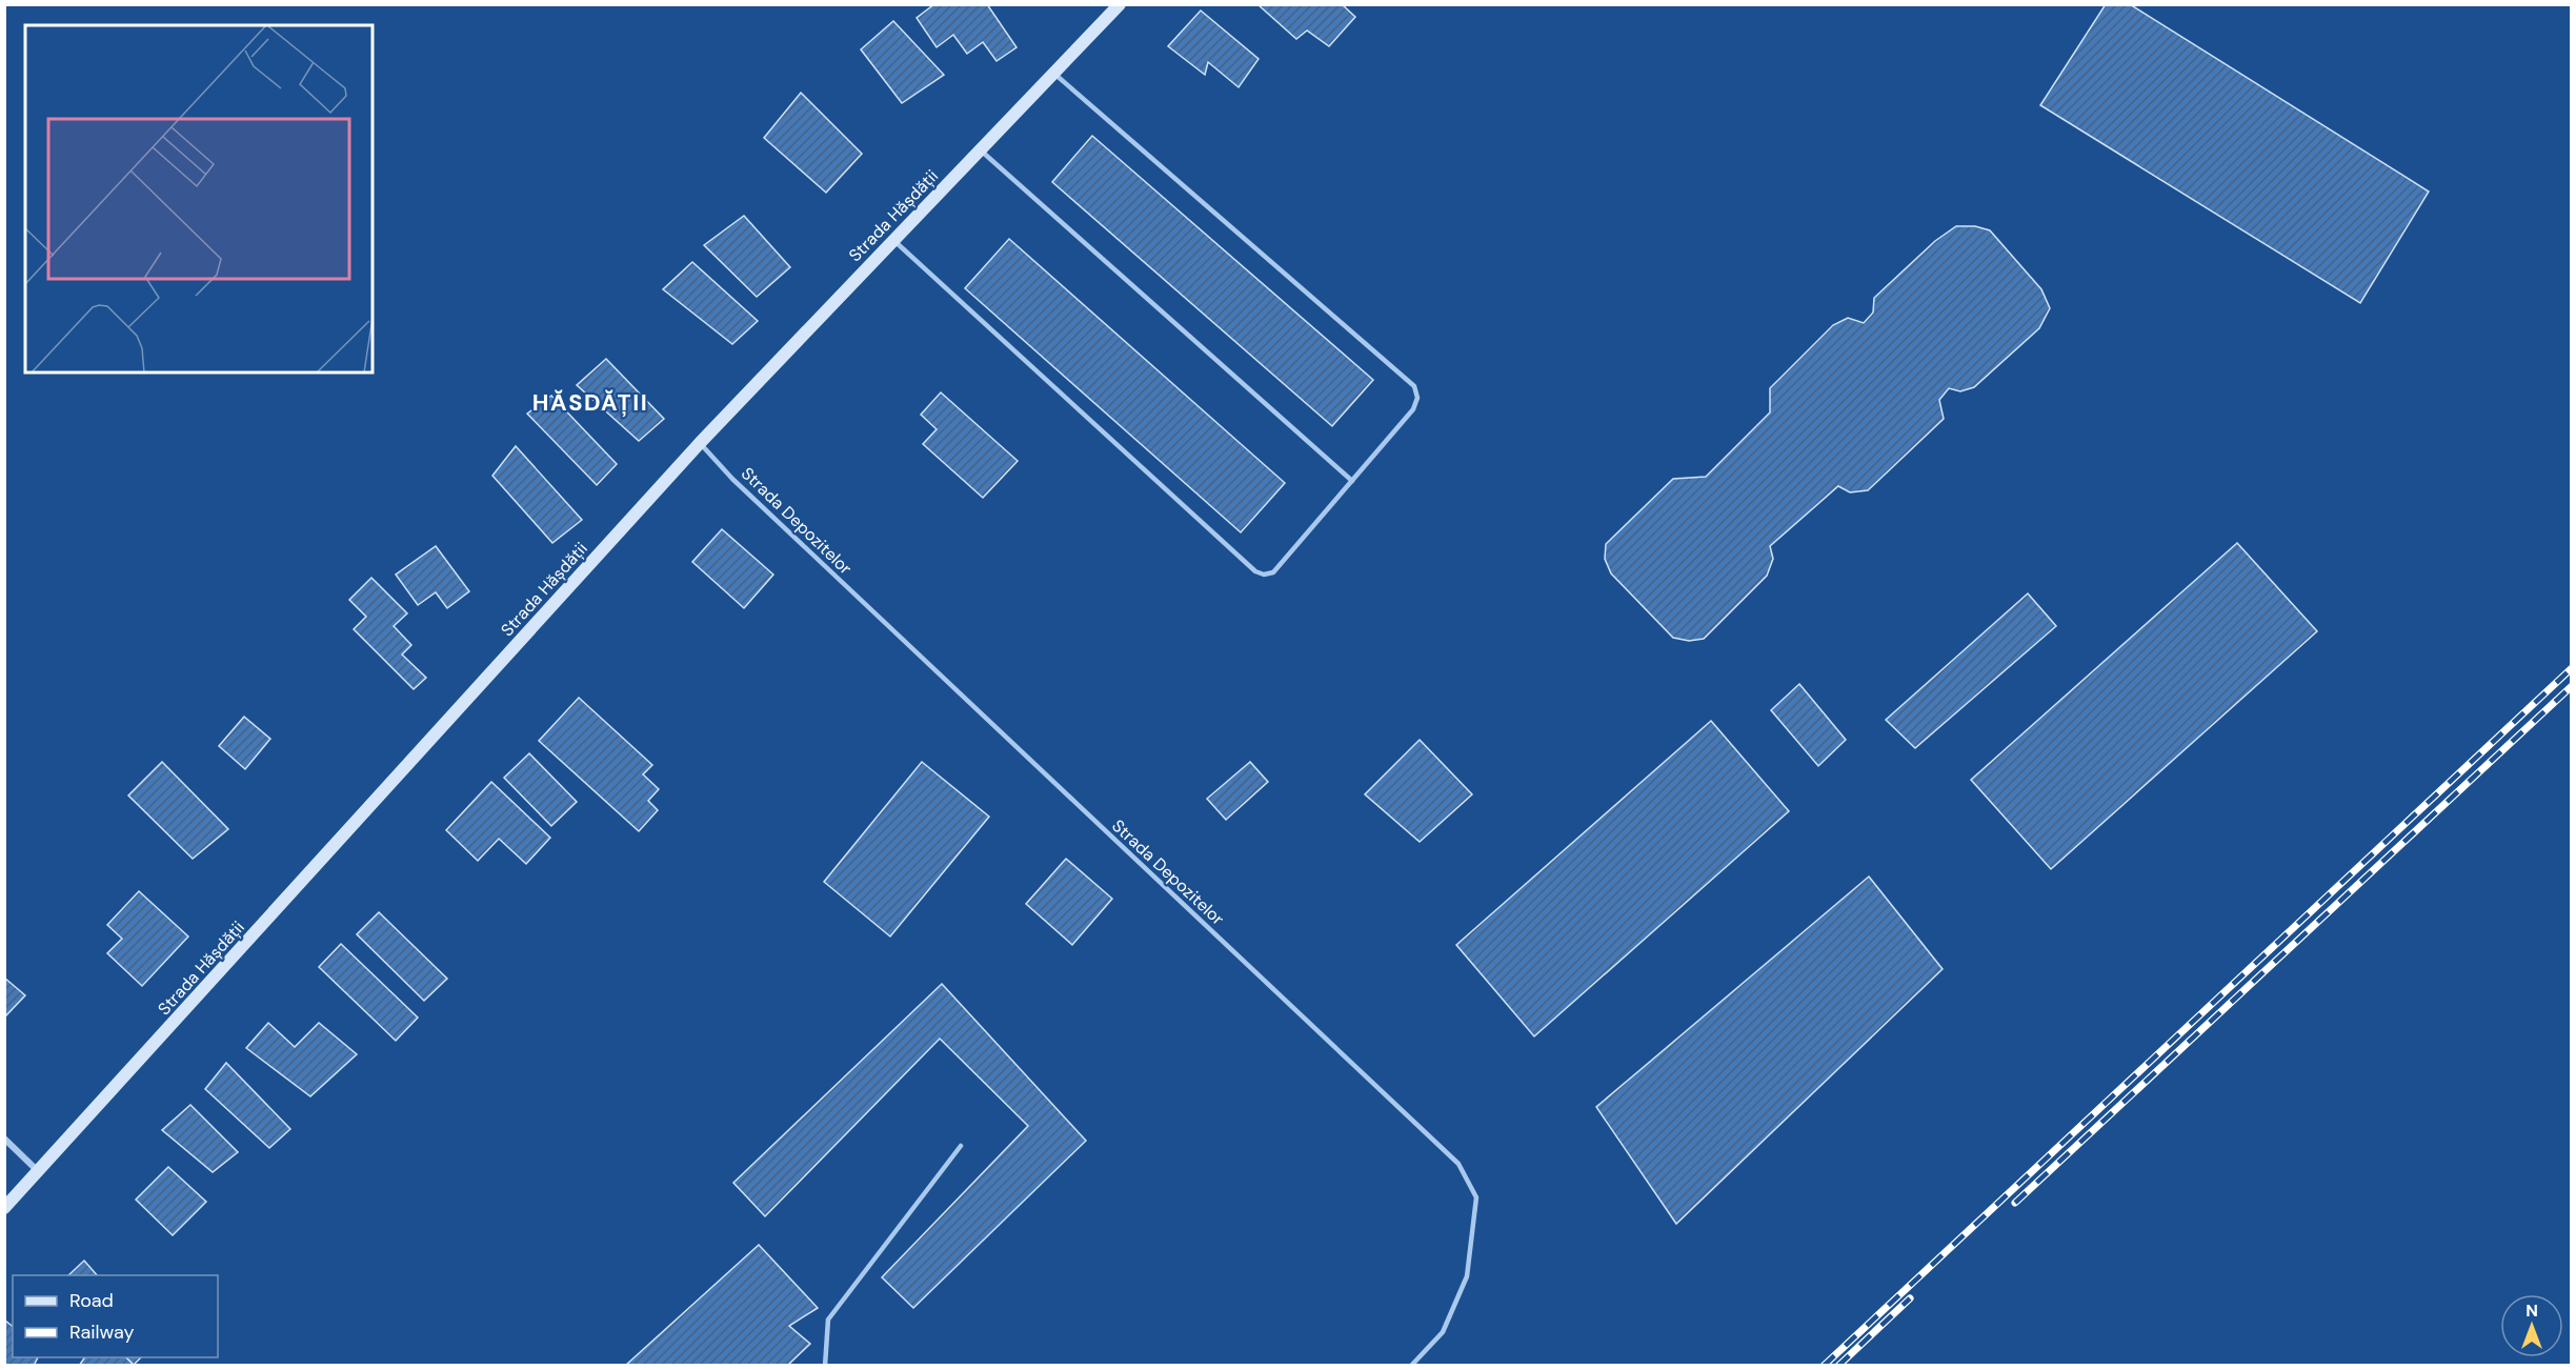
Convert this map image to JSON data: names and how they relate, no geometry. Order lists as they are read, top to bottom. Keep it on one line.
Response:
{"streets":{"street":["Strada Hășdății"],"lane":["Strada Depozitelor"]},"crossings":[["Strada Hășdății","Strada Depozitelor"]],"districts":["HĂSDĂȚII"],"legend":["Road","Railway"],"north":"top"}
